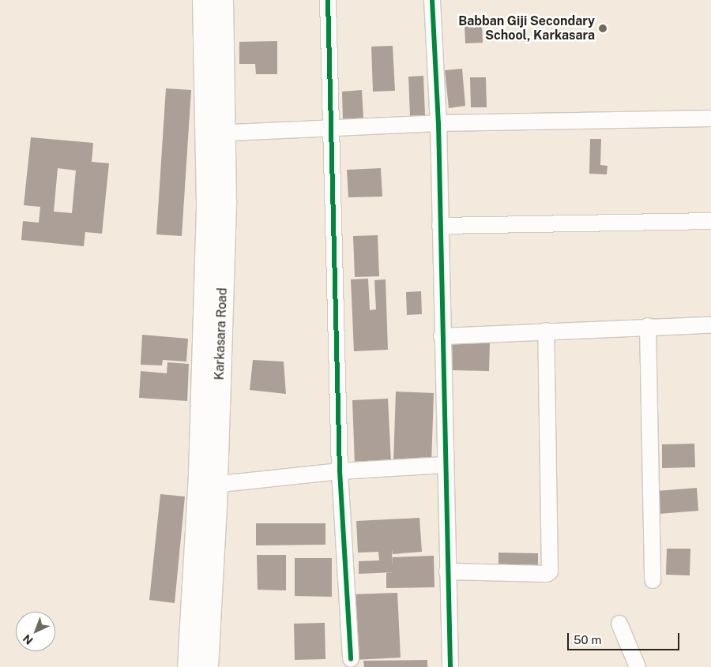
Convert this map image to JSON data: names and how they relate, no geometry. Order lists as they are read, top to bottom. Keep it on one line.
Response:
{"streets":{"main road":["Karkasara Road"]},"places":["Babban Giji Secondary School, Karkasara"],"scale_bar":"50 m","north":"bottom left"}
